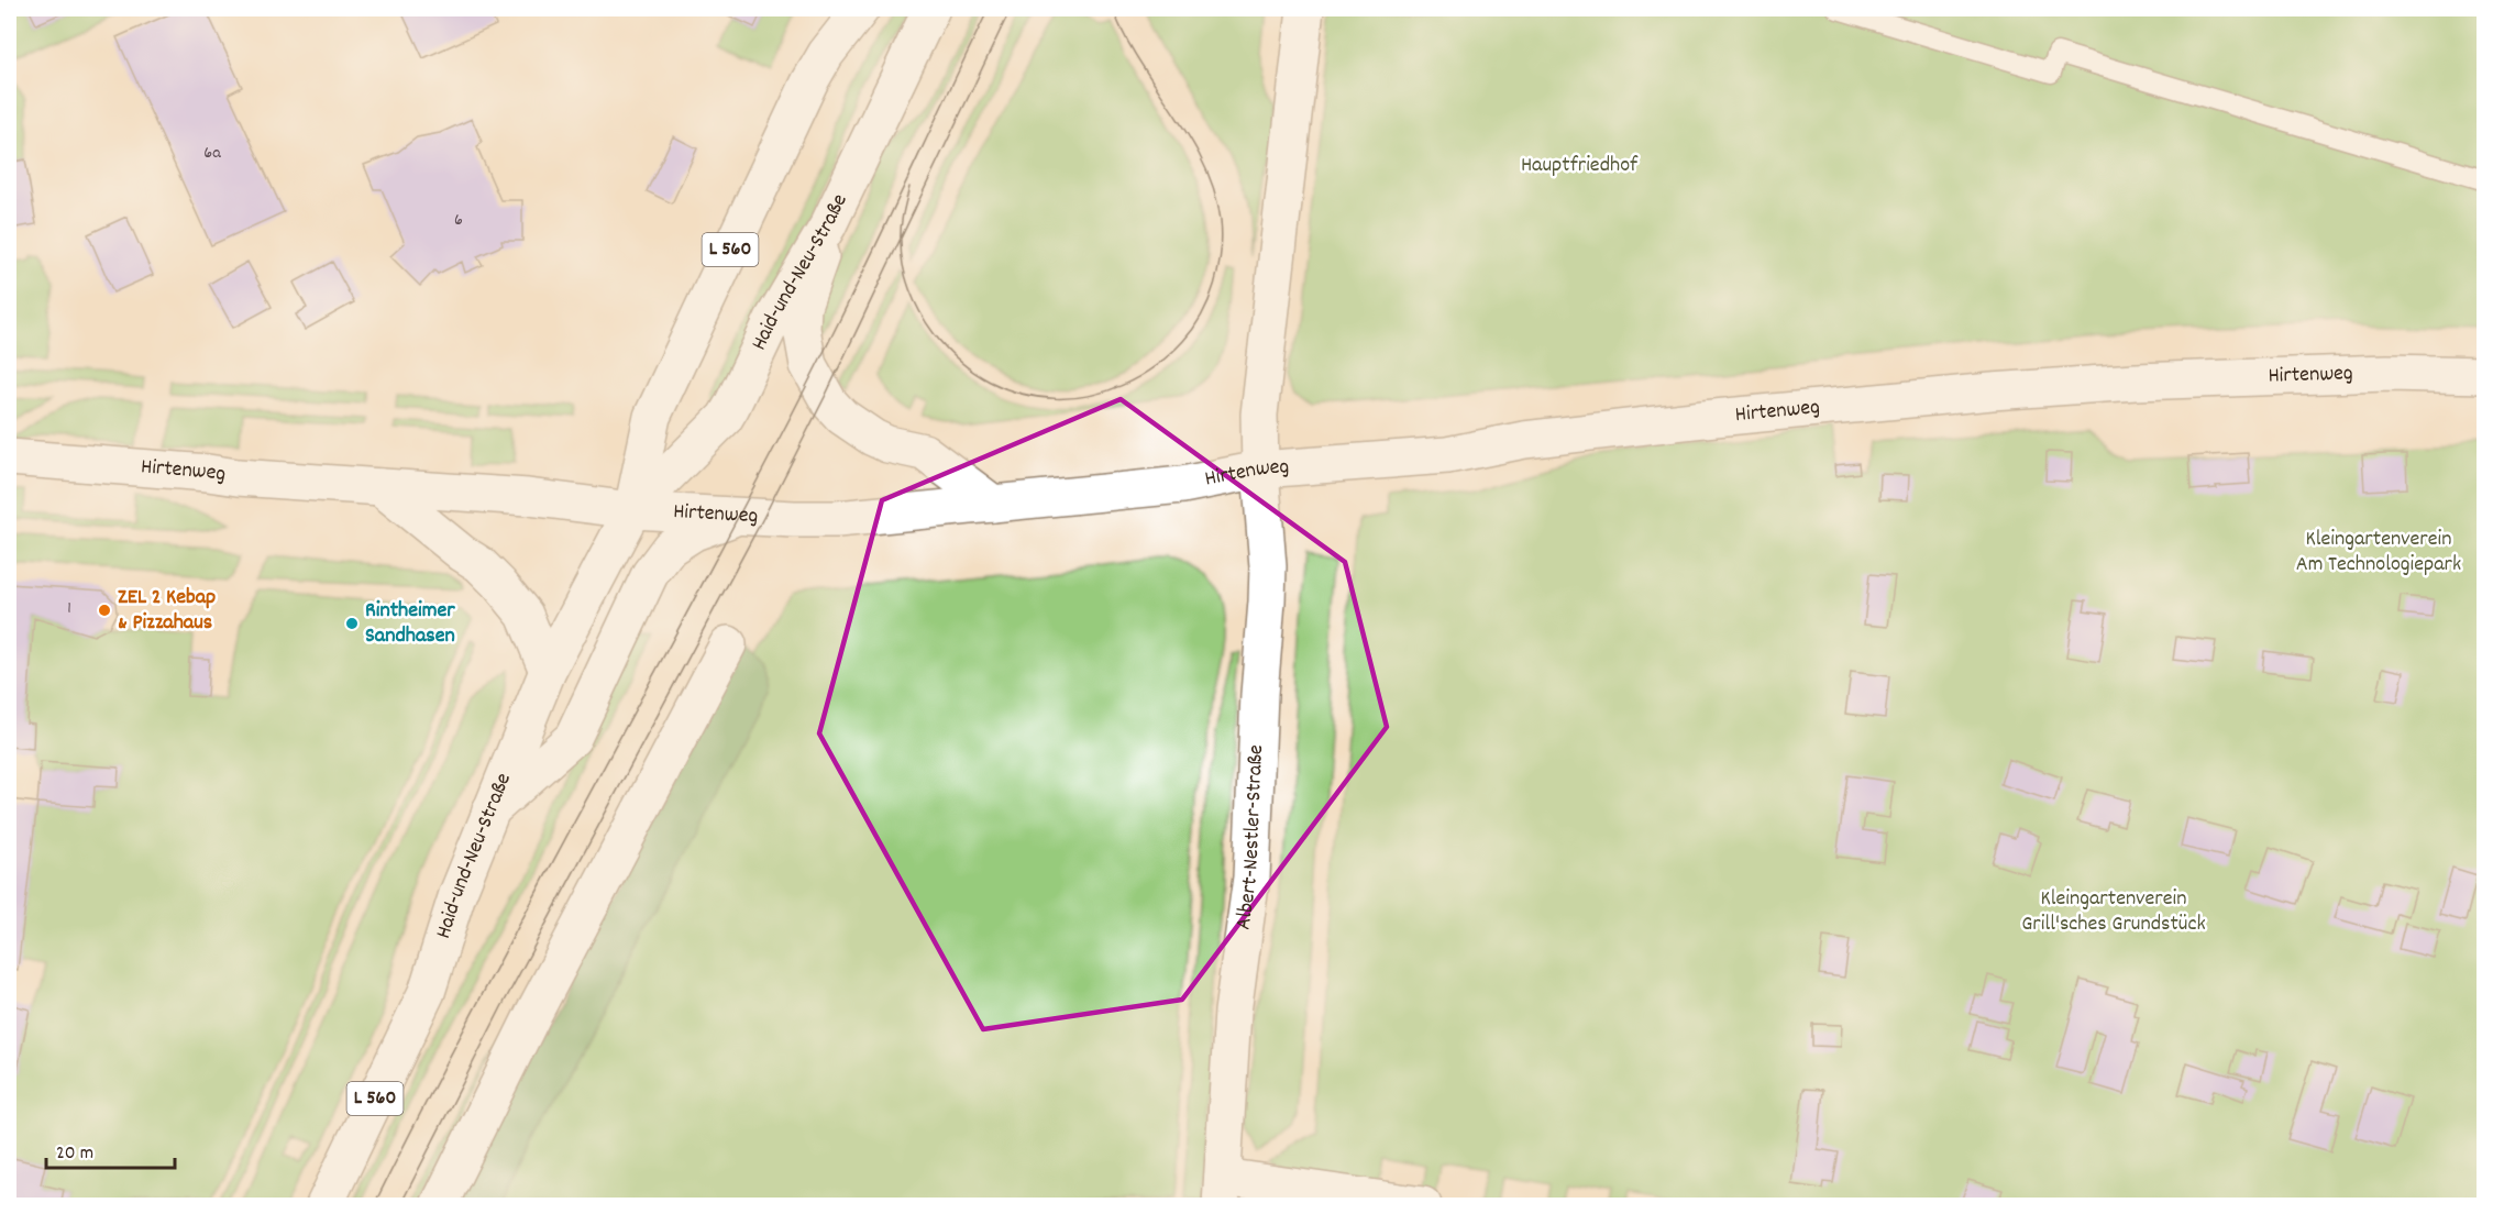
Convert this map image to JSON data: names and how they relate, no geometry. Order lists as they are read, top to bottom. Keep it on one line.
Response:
{"streets":{"street":["L 560","Haid-und-Neu-Straße","Hirtenweg","Albert-Nestler-Straße"]},"crossings":[["L 560","Haid-und-Neu-Straße"],["L 560","Hirtenweg"],["Haid-und-Neu-Straße","Hirtenweg"],["Hirtenweg","Albert-Nestler-Straße"]],"parks":["Hauptfriedhof","Kleingartenverein Am Technologiepark","Kleingartenverein Grill'sches Grundstück"],"places":["ZEL 2 Kebap & Pizzahaus","Rintheimer Sandhasen"],"house_numbers":["6a","6","1"],"scale_bar":"20 m"}
